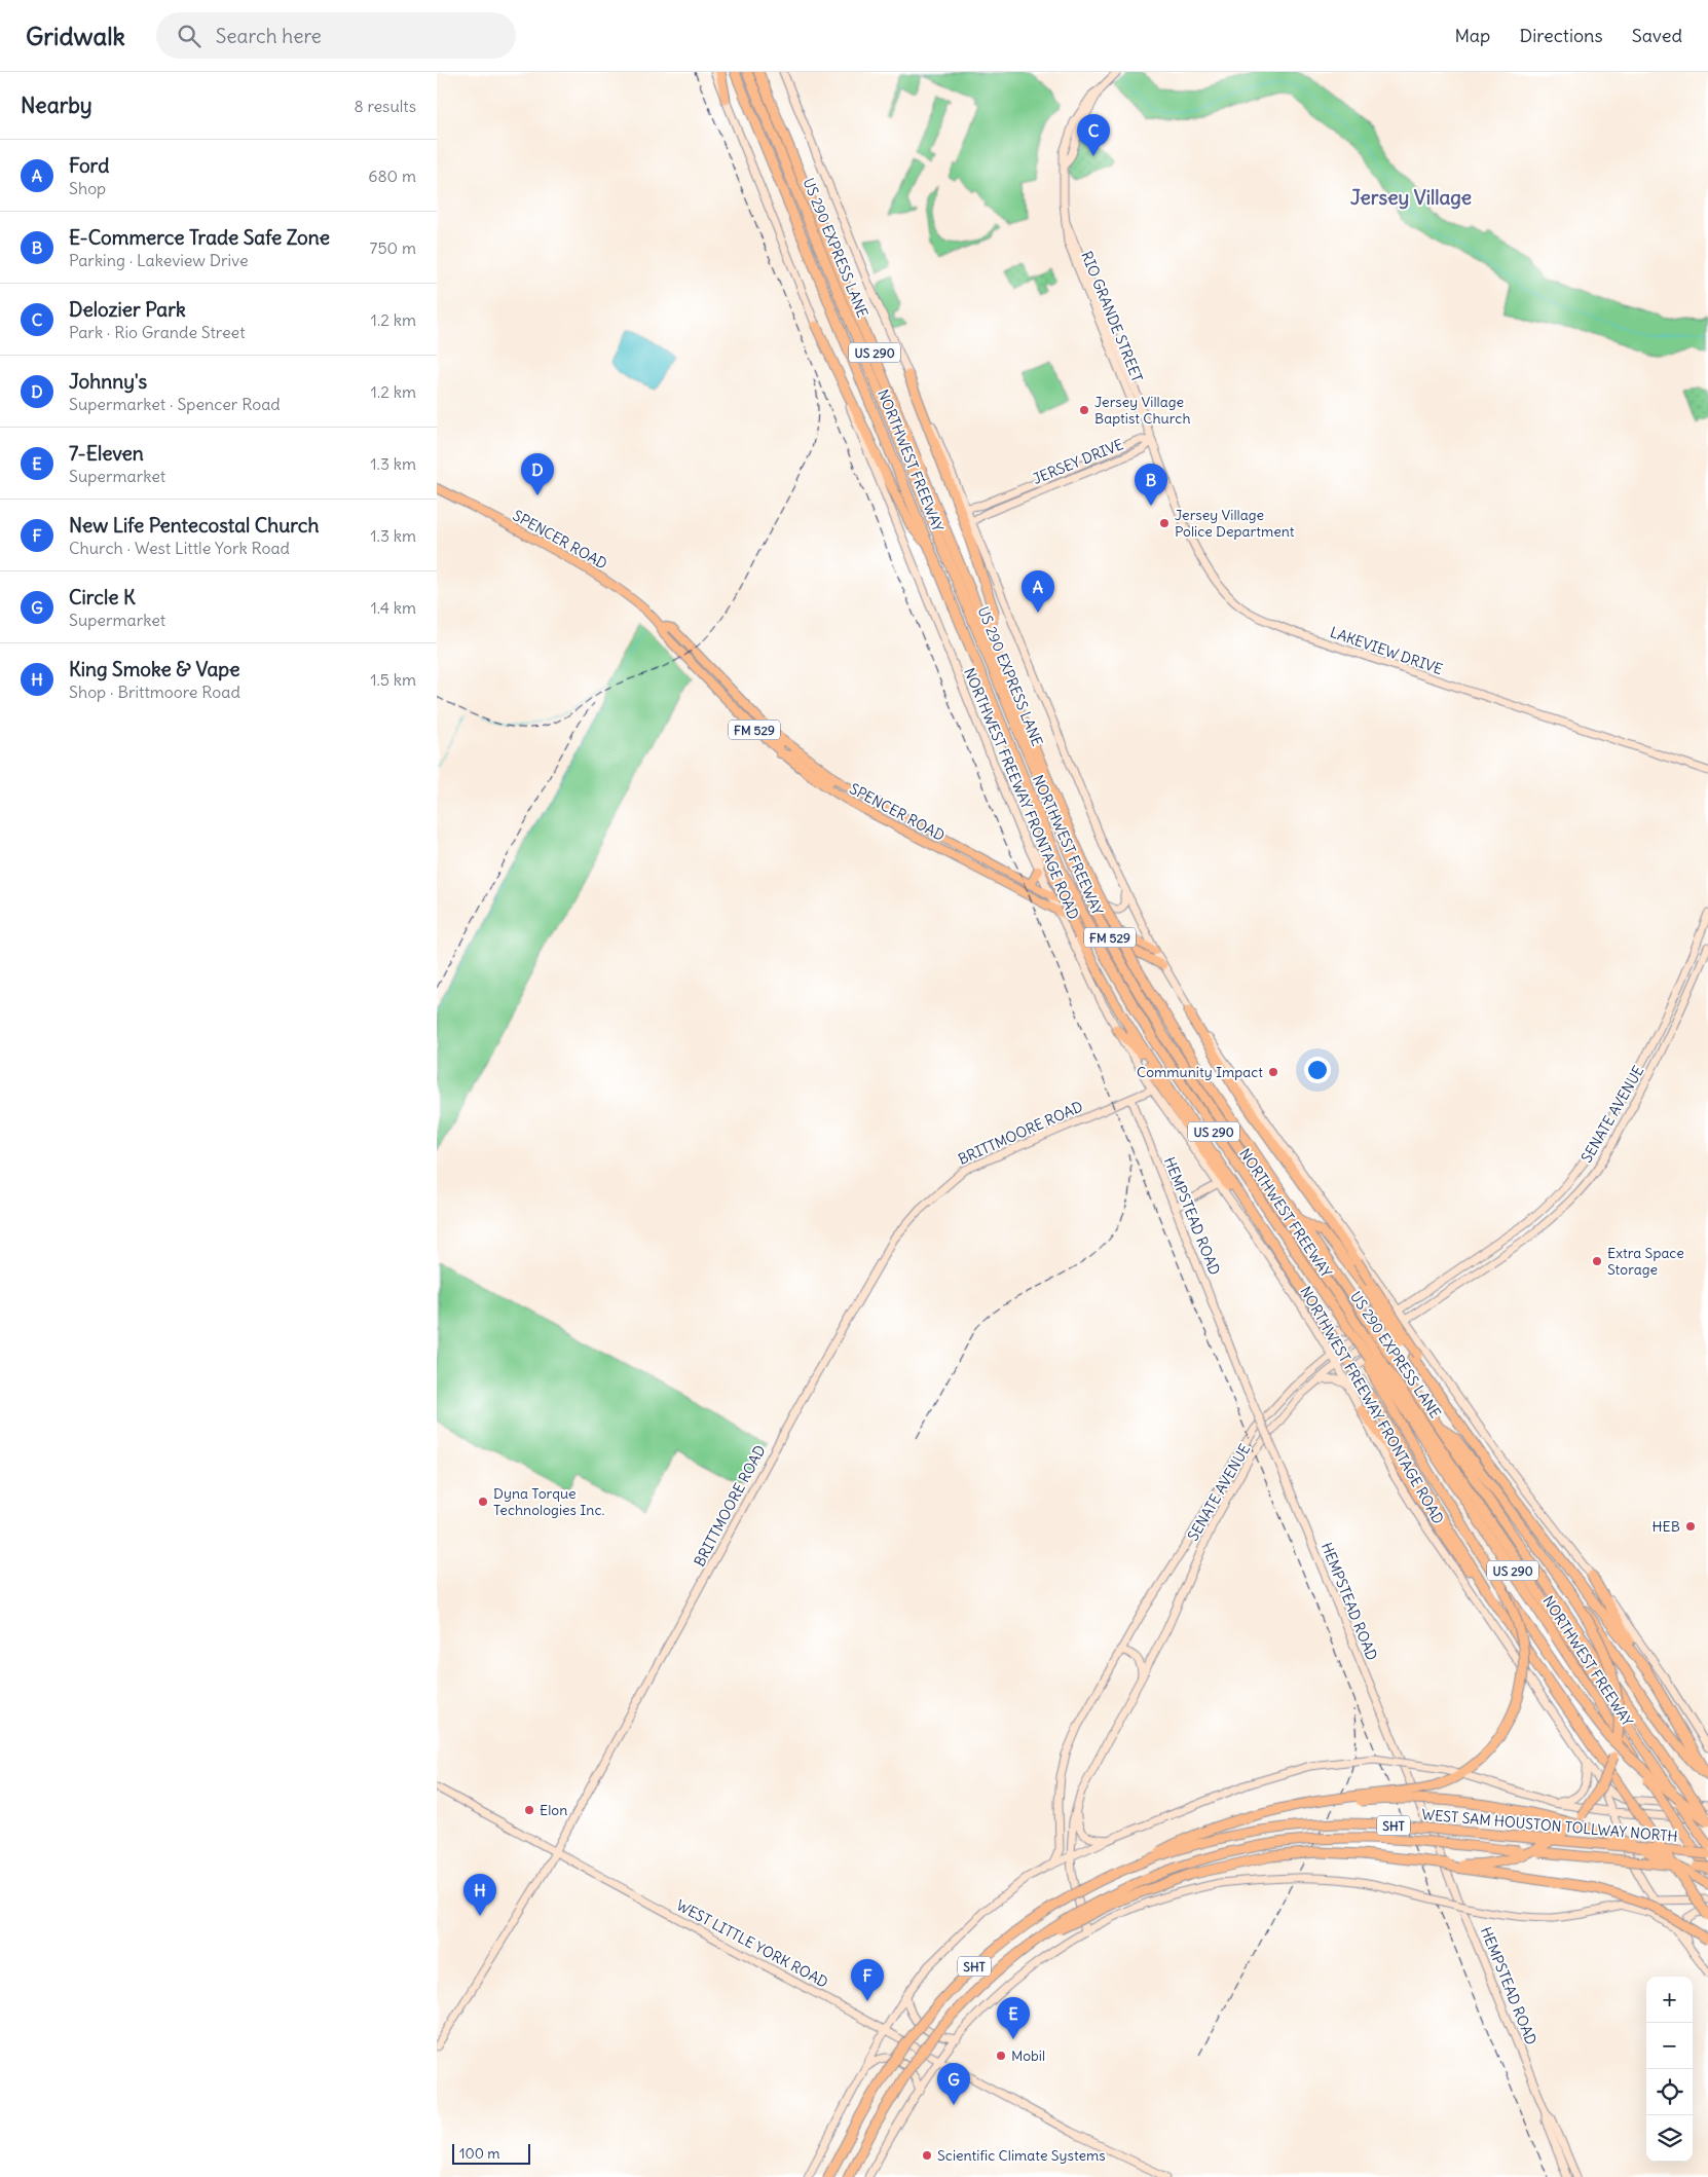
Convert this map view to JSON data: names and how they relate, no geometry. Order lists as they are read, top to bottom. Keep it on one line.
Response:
{"streets":{"highway":["US 290 EXPRESS LANE","US 290","NORTHWEST FREEWAY","SHT","WEST SAM HOUSTON TOLLWAY NORTH"],"main road":["RIO GRANDE STREET","JERSEY DRIVE","SPENCER ROAD","LAKEVIEW DRIVE","FM 529","NORTHWEST FREEWAY FRONTAGE ROAD","SENATE AVENUE","BRITTMOORE ROAD","HEMPSTEAD ROAD","WEST LITTLE YORK ROAD"]},"crossings":[["US 290 EXPRESS LANE","NORTHWEST FREEWAY"],["RIO GRANDE STREET","JERSEY DRIVE"],["RIO GRANDE STREET","LAKEVIEW DRIVE"],["NORTHWEST FREEWAY","WEST SAM HOUSTON TOLLWAY NORTH"],["JERSEY DRIVE","LAKEVIEW DRIVE"],["SPENCER ROAD","NORTHWEST FREEWAY FRONTAGE ROAD"],["NORTHWEST FREEWAY FRONTAGE ROAD","SENATE AVENUE"],["NORTHWEST FREEWAY FRONTAGE ROAD","BRITTMOORE ROAD"],["BRITTMOORE ROAD","HEMPSTEAD ROAD"],["BRITTMOORE ROAD","WEST LITTLE YORK ROAD"]],"districts":["Jersey Village"],"places":["Jersey Village Baptist Church","Jersey Village Police Department","Community Impact","Extra Space Storage","Dyna Torque Technologies Inc.","HEB","Elon","Mobil","Scientific Climate Systems"],"scale_bar":"100 m","page":{"header":"Gridwalk","search":"Search here","nav":["Map","Directions","Saved"],"heading":["Nearby","8 results"],"pins":["C","D","B","A","H","F","E","G"],"list":[{"mark":"A","name":"Ford","note":"Shop","value":"680 m"},{"mark":"B","name":"E-Commerce Trade Safe Zone","note":"Parking · Lakeview Drive","value":"750 m"},{"mark":"C","name":"Delozier Park","note":"Park · Rio Grande Street","value":"1.2 km"},{"mark":"D","name":"Johnny's","note":"Supermarket · Spencer Road","value":"1.2 km"},{"mark":"E","name":"7-Eleven","note":"Supermarket","value":"1.3 km"},{"mark":"F","name":"New Life Pentecostal Church","note":"Church · West Little York Road","value":"1.3 km"},{"mark":"G","name":"Circle K","note":"Supermarket","value":"1.4 km"},{"mark":"H","name":"King Smoke & Vape","note":"Shop · Brittmoore Road","value":"1.5 km"}],"map_buttons":["+","−"],"scale":"100 m"}}
